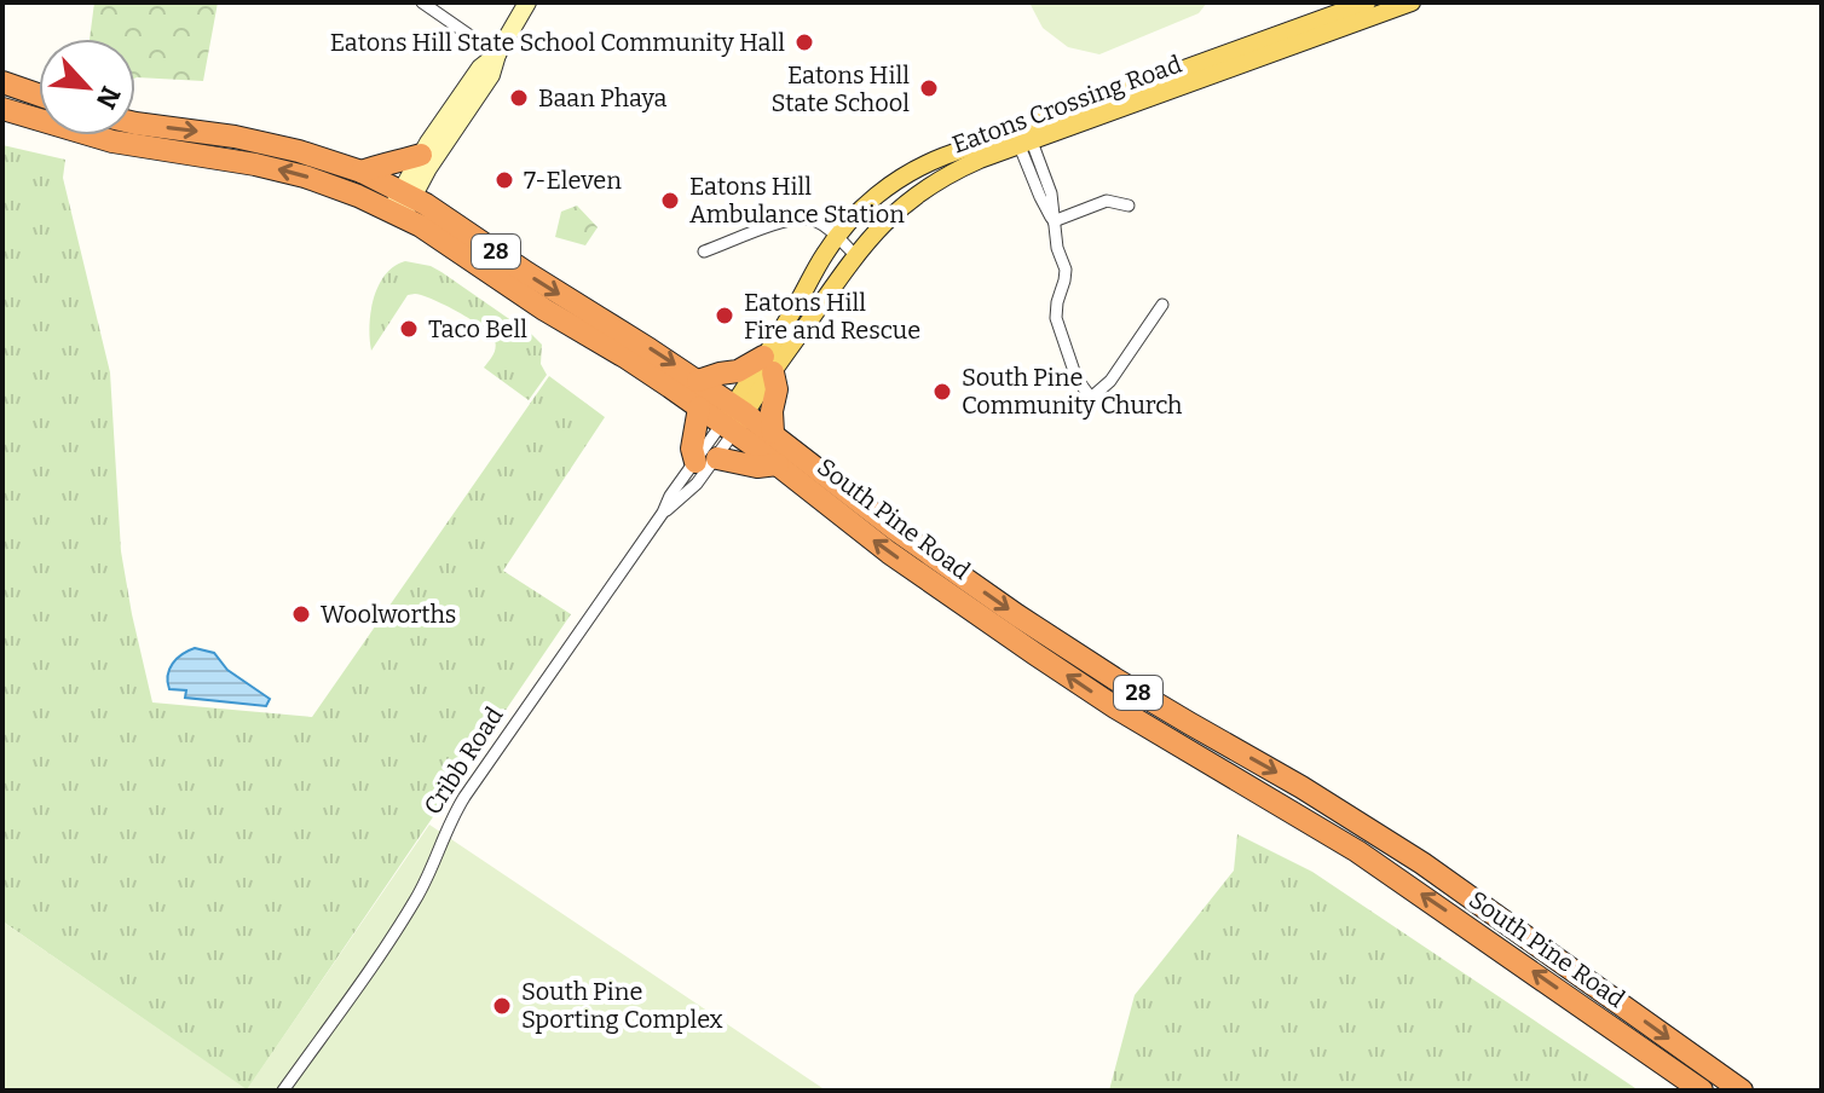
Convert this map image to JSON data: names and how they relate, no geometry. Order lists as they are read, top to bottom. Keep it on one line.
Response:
{"streets":{"highway":["28","South Pine Road"],"main road":["Eatons Crossing Road"],"street":["Cribb Road"]},"crossings":[["Eatons Crossing Road","South Pine Road"],["Eatons Crossing Road","Cribb Road"],["South Pine Road","Cribb Road"]],"places":["Eatons Hill State School Community Hall","Eatons Hill State School","Baan Phaya","7-Eleven","Eatons Hill Ambulance Station","Eatons Hill Fire and Rescue","Taco Bell","South Pine Community Church","Woolworths","South Pine Sporting Complex"],"north":"bottom right"}
